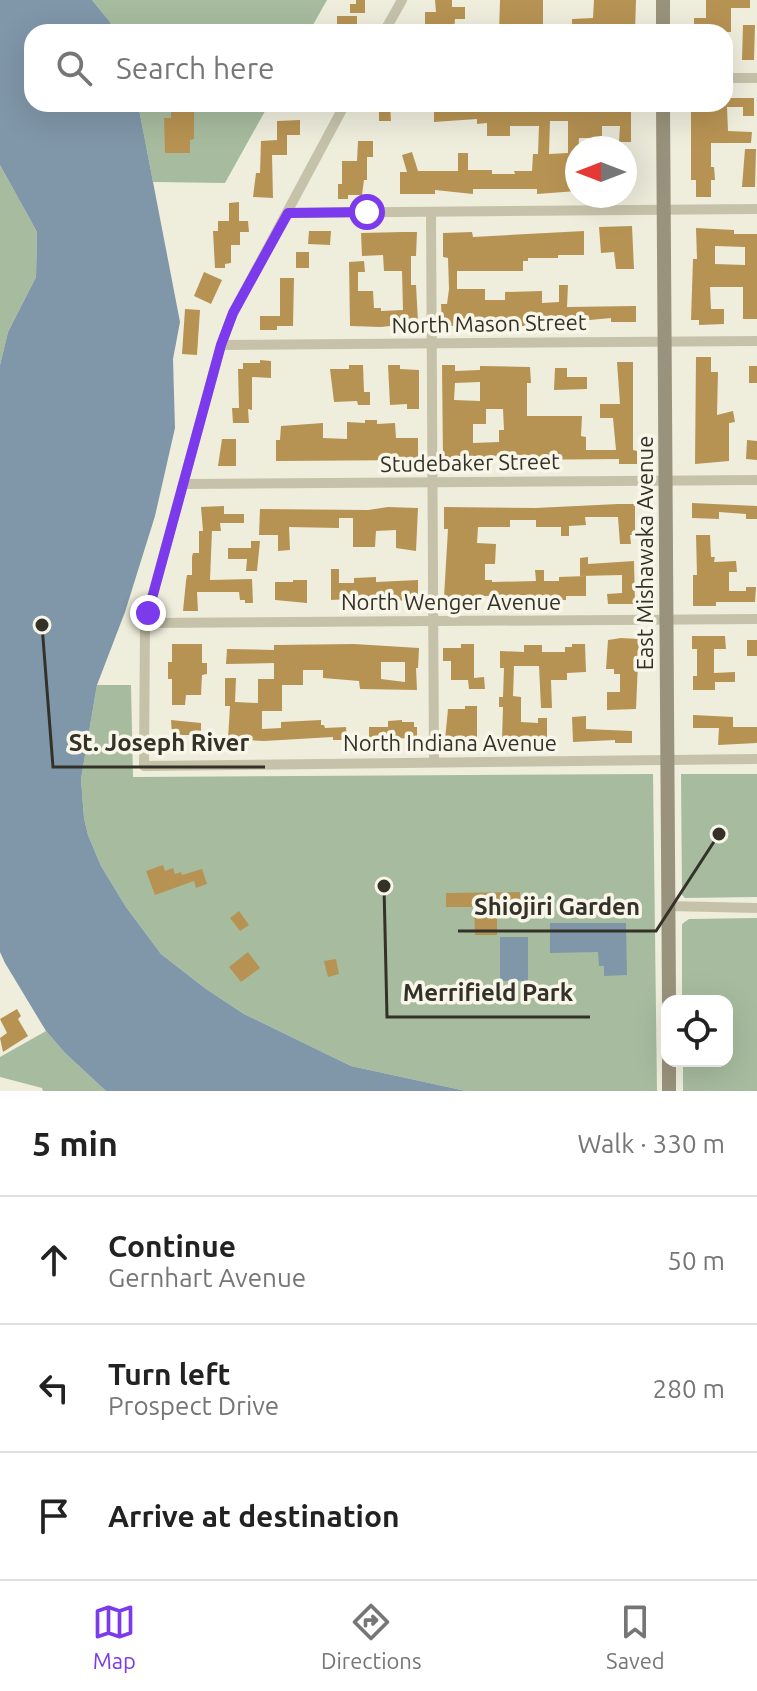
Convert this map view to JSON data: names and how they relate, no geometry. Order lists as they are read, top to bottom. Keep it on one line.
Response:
{"streets":{"street":["North Mason Street","Studebaker Street","East Mishawaka Avenue","North Wenger Avenue","North Indiana Avenue"]},"crossings":[["North Mason Street","East Mishawaka Avenue"],["Studebaker Street","East Mishawaka Avenue"],["East Mishawaka Avenue","North Wenger Avenue"],["East Mishawaka Avenue","North Indiana Avenue"],["North Wenger Avenue","North Indiana Avenue"]],"places":["St. Joseph River","Shiojiri Garden","Merrifield Park"],"north":"left","page":{"search":"Search here","heading":["5 min","Walk · 330 m"],"list":[["Continue","Gernhart Avenue","50 m"],["Turn left","Prospect Drive","280 m"],"Arrive at destination"],"nav":["Map","Directions","Saved"]}}
